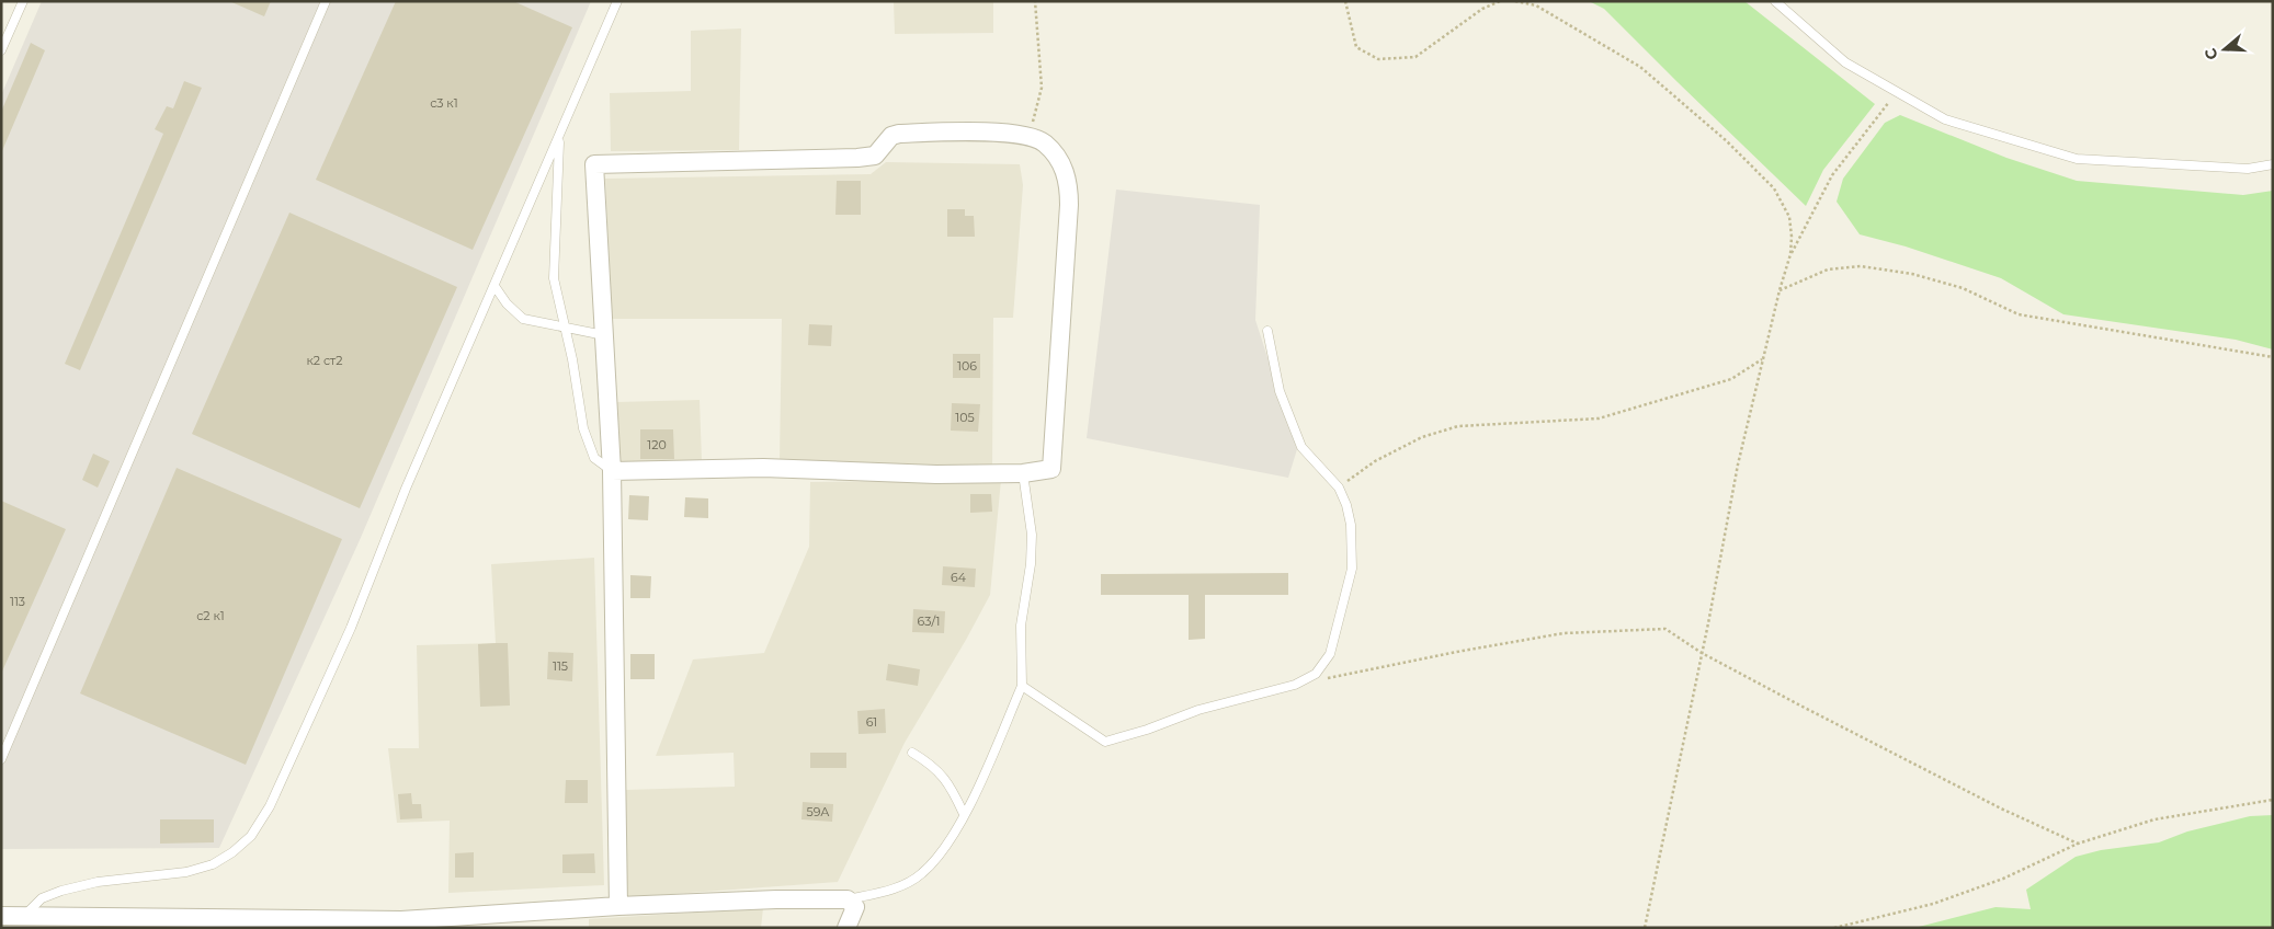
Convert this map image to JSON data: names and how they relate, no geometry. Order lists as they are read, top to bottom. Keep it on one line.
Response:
{"house_numbers":["с3 к1","к2 ст2","106","105","120","64","113","с2 к1","63/1","115","61","59А"],"north":"left"}
